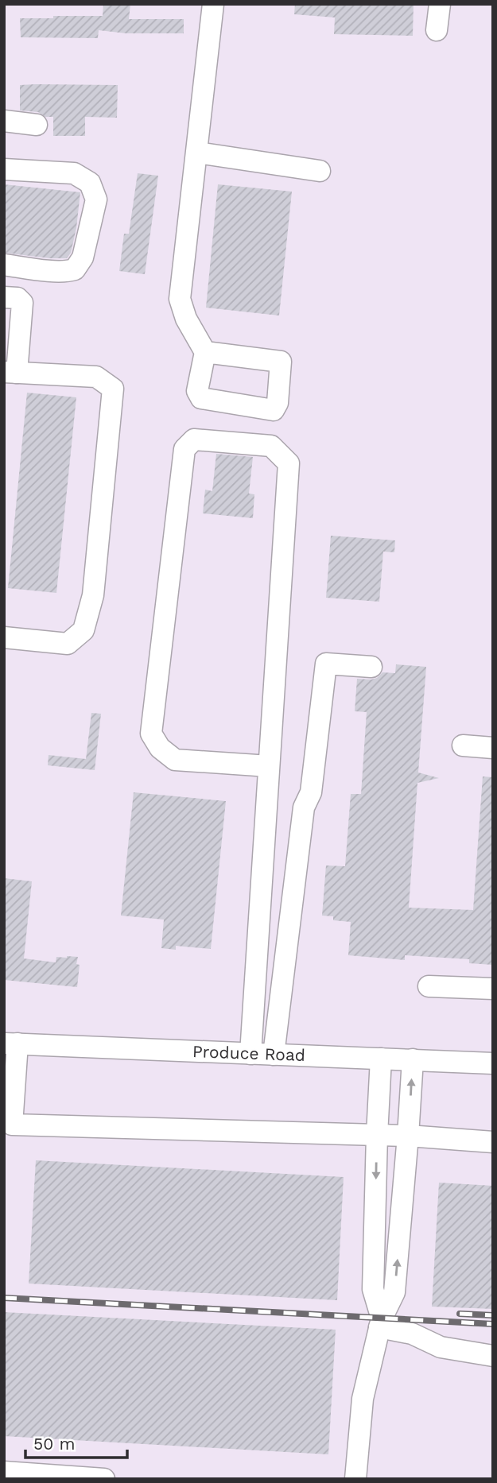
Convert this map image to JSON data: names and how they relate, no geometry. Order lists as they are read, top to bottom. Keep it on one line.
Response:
{"streets":{"street":["Produce Road"]},"scale_bar":"50 m"}
